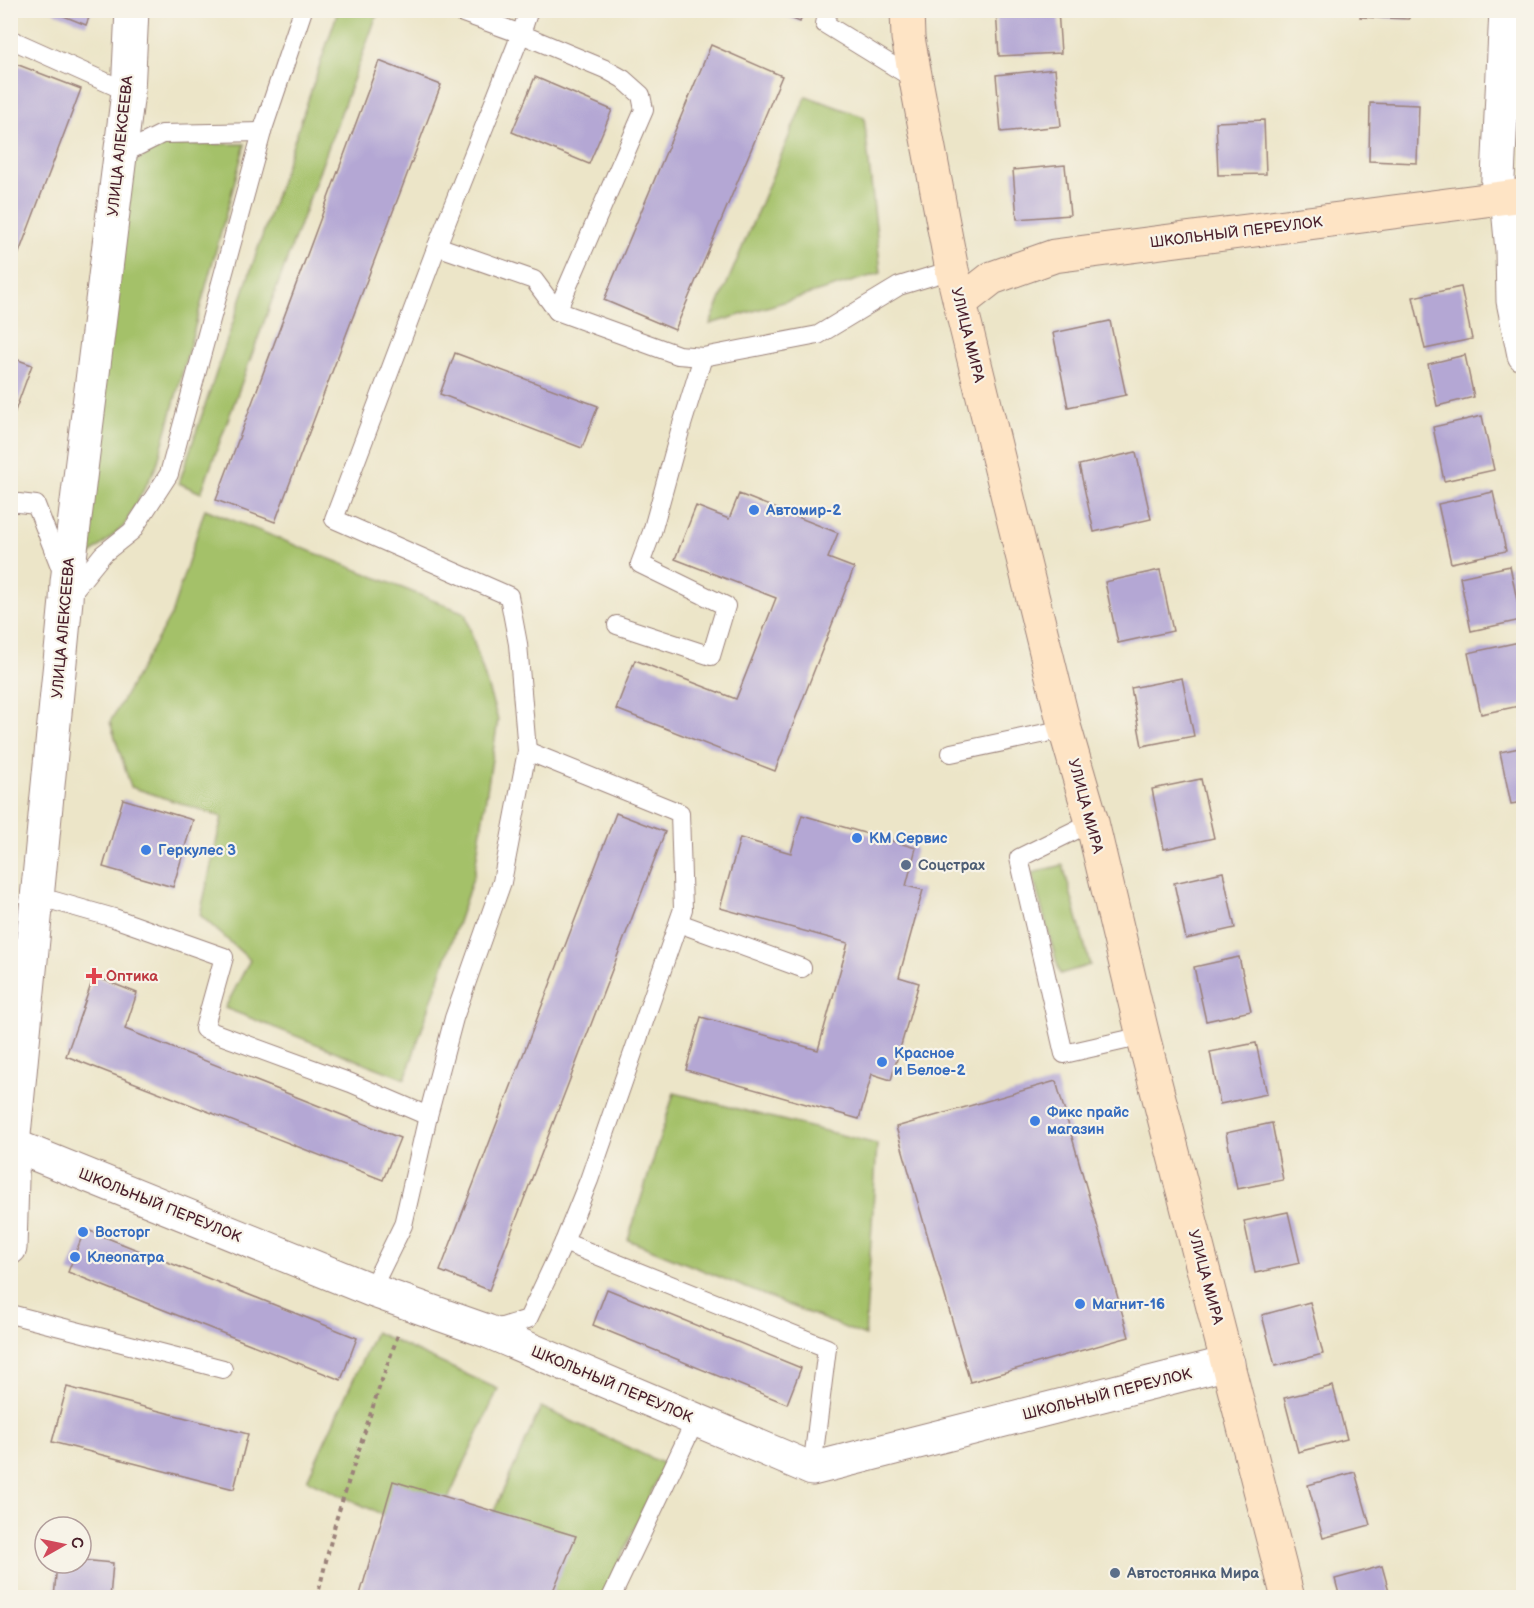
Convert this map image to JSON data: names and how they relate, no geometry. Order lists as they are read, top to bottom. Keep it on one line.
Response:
{"streets":{"main road":["ШКОЛЬНЫЙ ПЕРЕУЛОК","УЛИЦА МИРА"],"street":["УЛИЦА АЛЕКСЕЕВА"]},"crossings":[["УЛИЦА АЛЕКСЕЕВА","ШКОЛЬНЫЙ ПЕРЕУЛОК"],["ШКОЛЬНЫЙ ПЕРЕУЛОК","УЛИЦА МИРА"]],"places":{"other":["Автомир-2","КМ Сервис","Геркулес 3","Соцстрах","Красное и Белое-2","Фикс прайс магазин","Восторг","Клеопатра","Магнит-16","Автостоянка Мира"],"health":["Оптика"]},"north":"right"}
